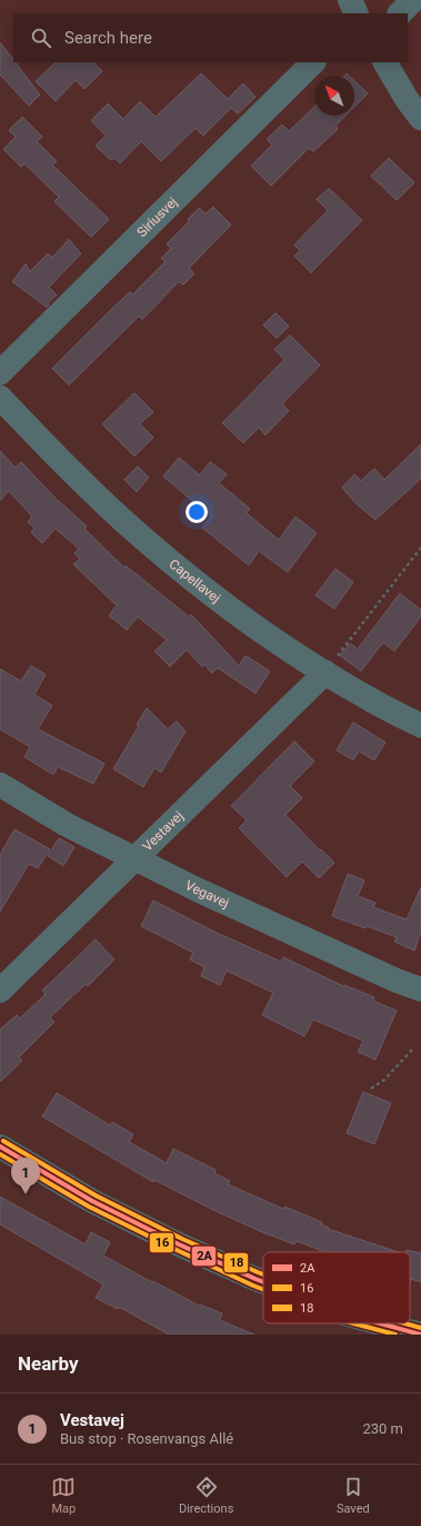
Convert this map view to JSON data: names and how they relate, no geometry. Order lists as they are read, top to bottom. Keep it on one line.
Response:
{"streets":{"street":["Siriusvej","Capellavej","Vestavej","Vegavej"]},"crossings":[["Capellavej","Vestavej"],["Vestavej","Vegavej"]],"lines":["transit line 18","transit line 2A","transit line 16"],"legend":["2A","16","18"],"north":"top left","page":{"search":"Search here","pins":"1","heading":"Nearby","list":[{"mark":"1","name":"Vestavej","note":"Bus stop · Rosenvangs Allé","value":"230 m"}],"nav":["Map","Directions","Saved"]}}
